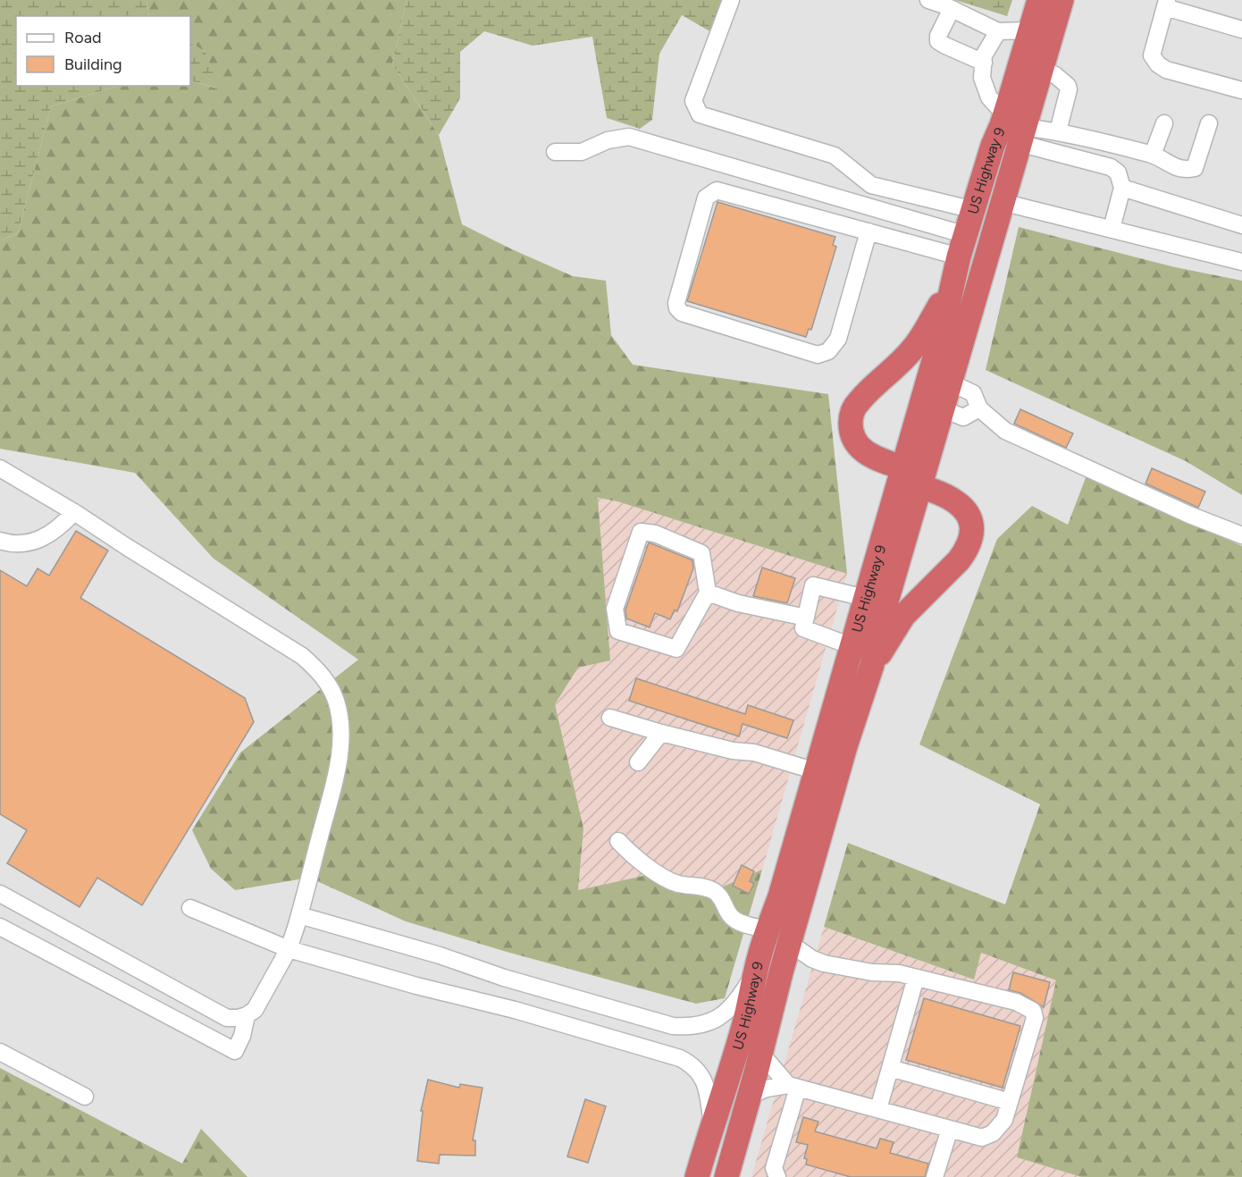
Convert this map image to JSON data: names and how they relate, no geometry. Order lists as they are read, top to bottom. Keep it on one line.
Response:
{"streets":{"highway":["US Highway 9"]},"legend":["Road","Building"]}
